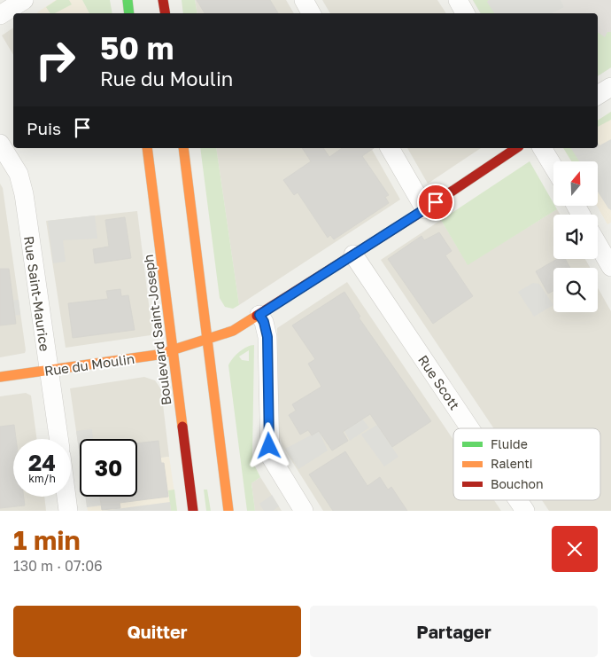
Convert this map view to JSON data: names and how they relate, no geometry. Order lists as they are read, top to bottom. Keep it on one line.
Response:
{"streets":{"main road":["Boulevard Saint-Joseph","Rue du Moulin"],"street":["Rue Saint-Maurice","Rue Scott"]},"crossings":[["Rue Saint-Maurice","Rue du Moulin"],["Boulevard Saint-Joseph","Rue du Moulin"],["Rue du Moulin","Rue Scott"]],"legend":["Fluide","Ralenti","Bouchon"],"north":"top","page":{"turn":["50 m","Rue du Moulin"],"then":"Puis","speed":"24 km/h","limit":"30","heading":["1 min","130 m · 07:06"],"buttons":["Quitter","Partager"]}}
